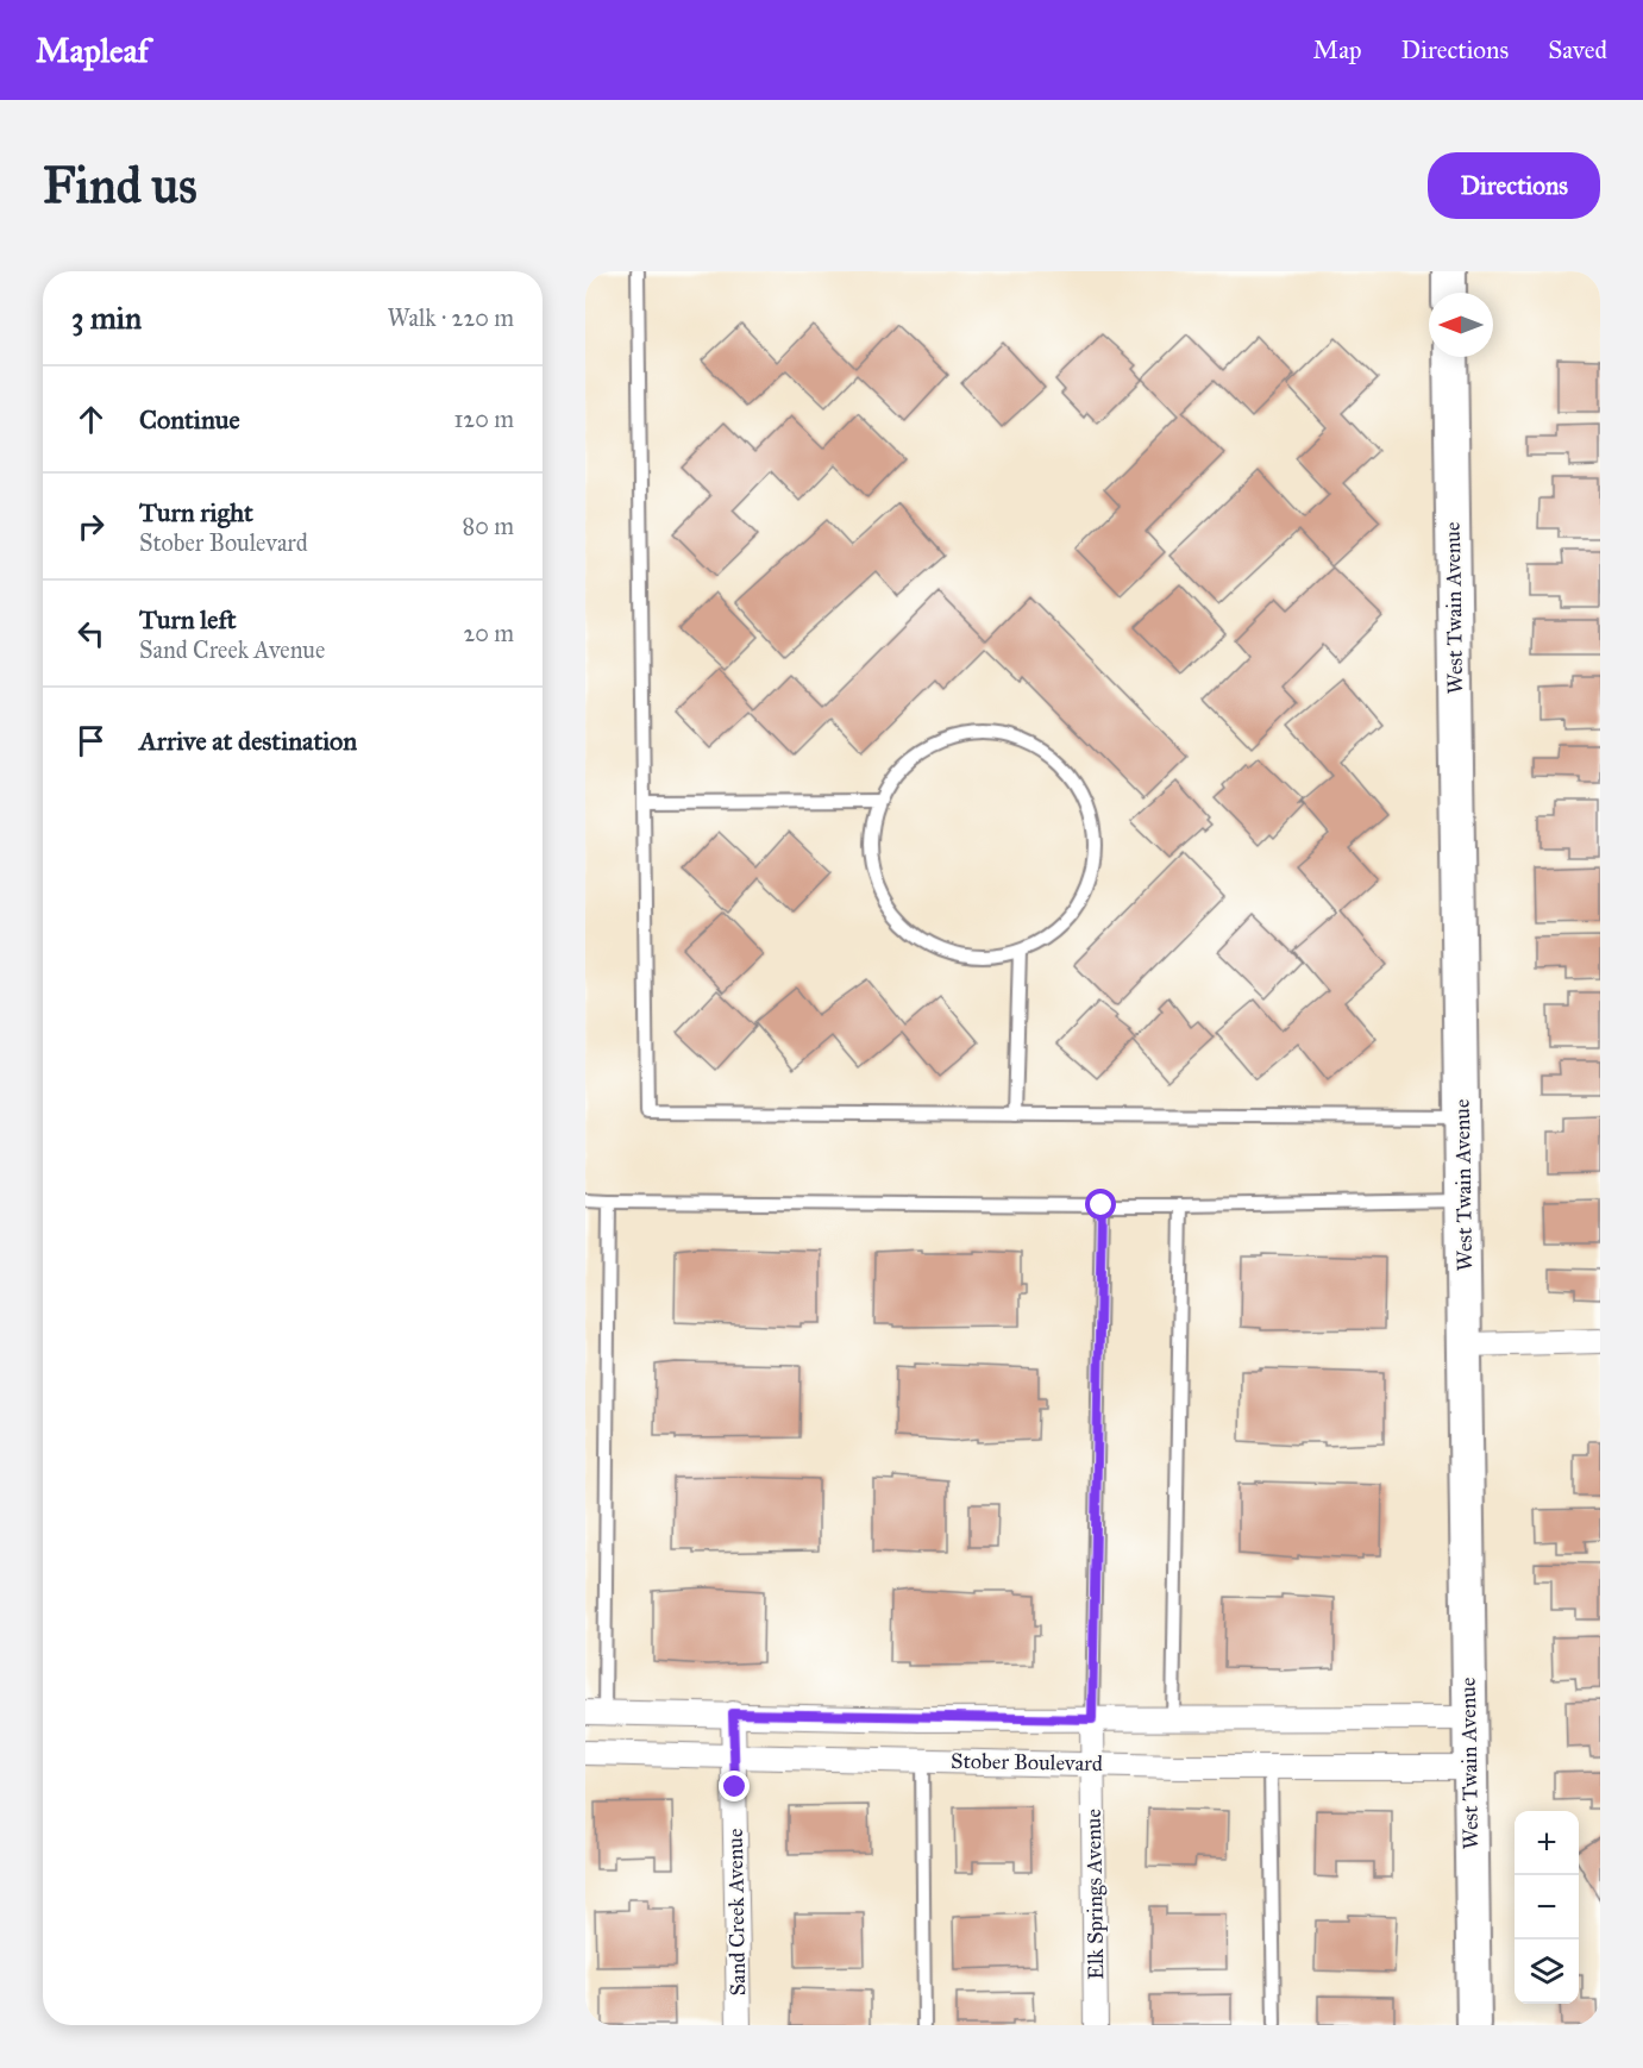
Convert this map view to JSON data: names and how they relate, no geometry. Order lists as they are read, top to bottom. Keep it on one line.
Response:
{"streets":{"main road":["West Twain Avenue"],"street":["Stober Boulevard","Elk Springs Avenue","Sand Creek Avenue"]},"crossings":[["West Twain Avenue","Stober Boulevard"],["Stober Boulevard","Elk Springs Avenue"],["Stober Boulevard","Sand Creek Avenue"]],"north":"left","page":{"header":"Mapleaf","nav":["Map","Directions","Saved"],"buttons":"Directions","title":"Find us","heading":["3 min","Walk · 220 m"],"list":[["Continue","120 m"],["Turn right","Stober Boulevard","80 m"],["Turn left","Sand Creek Avenue","20 m"],"Arrive at destination"],"map_buttons":["+","−"]}}
